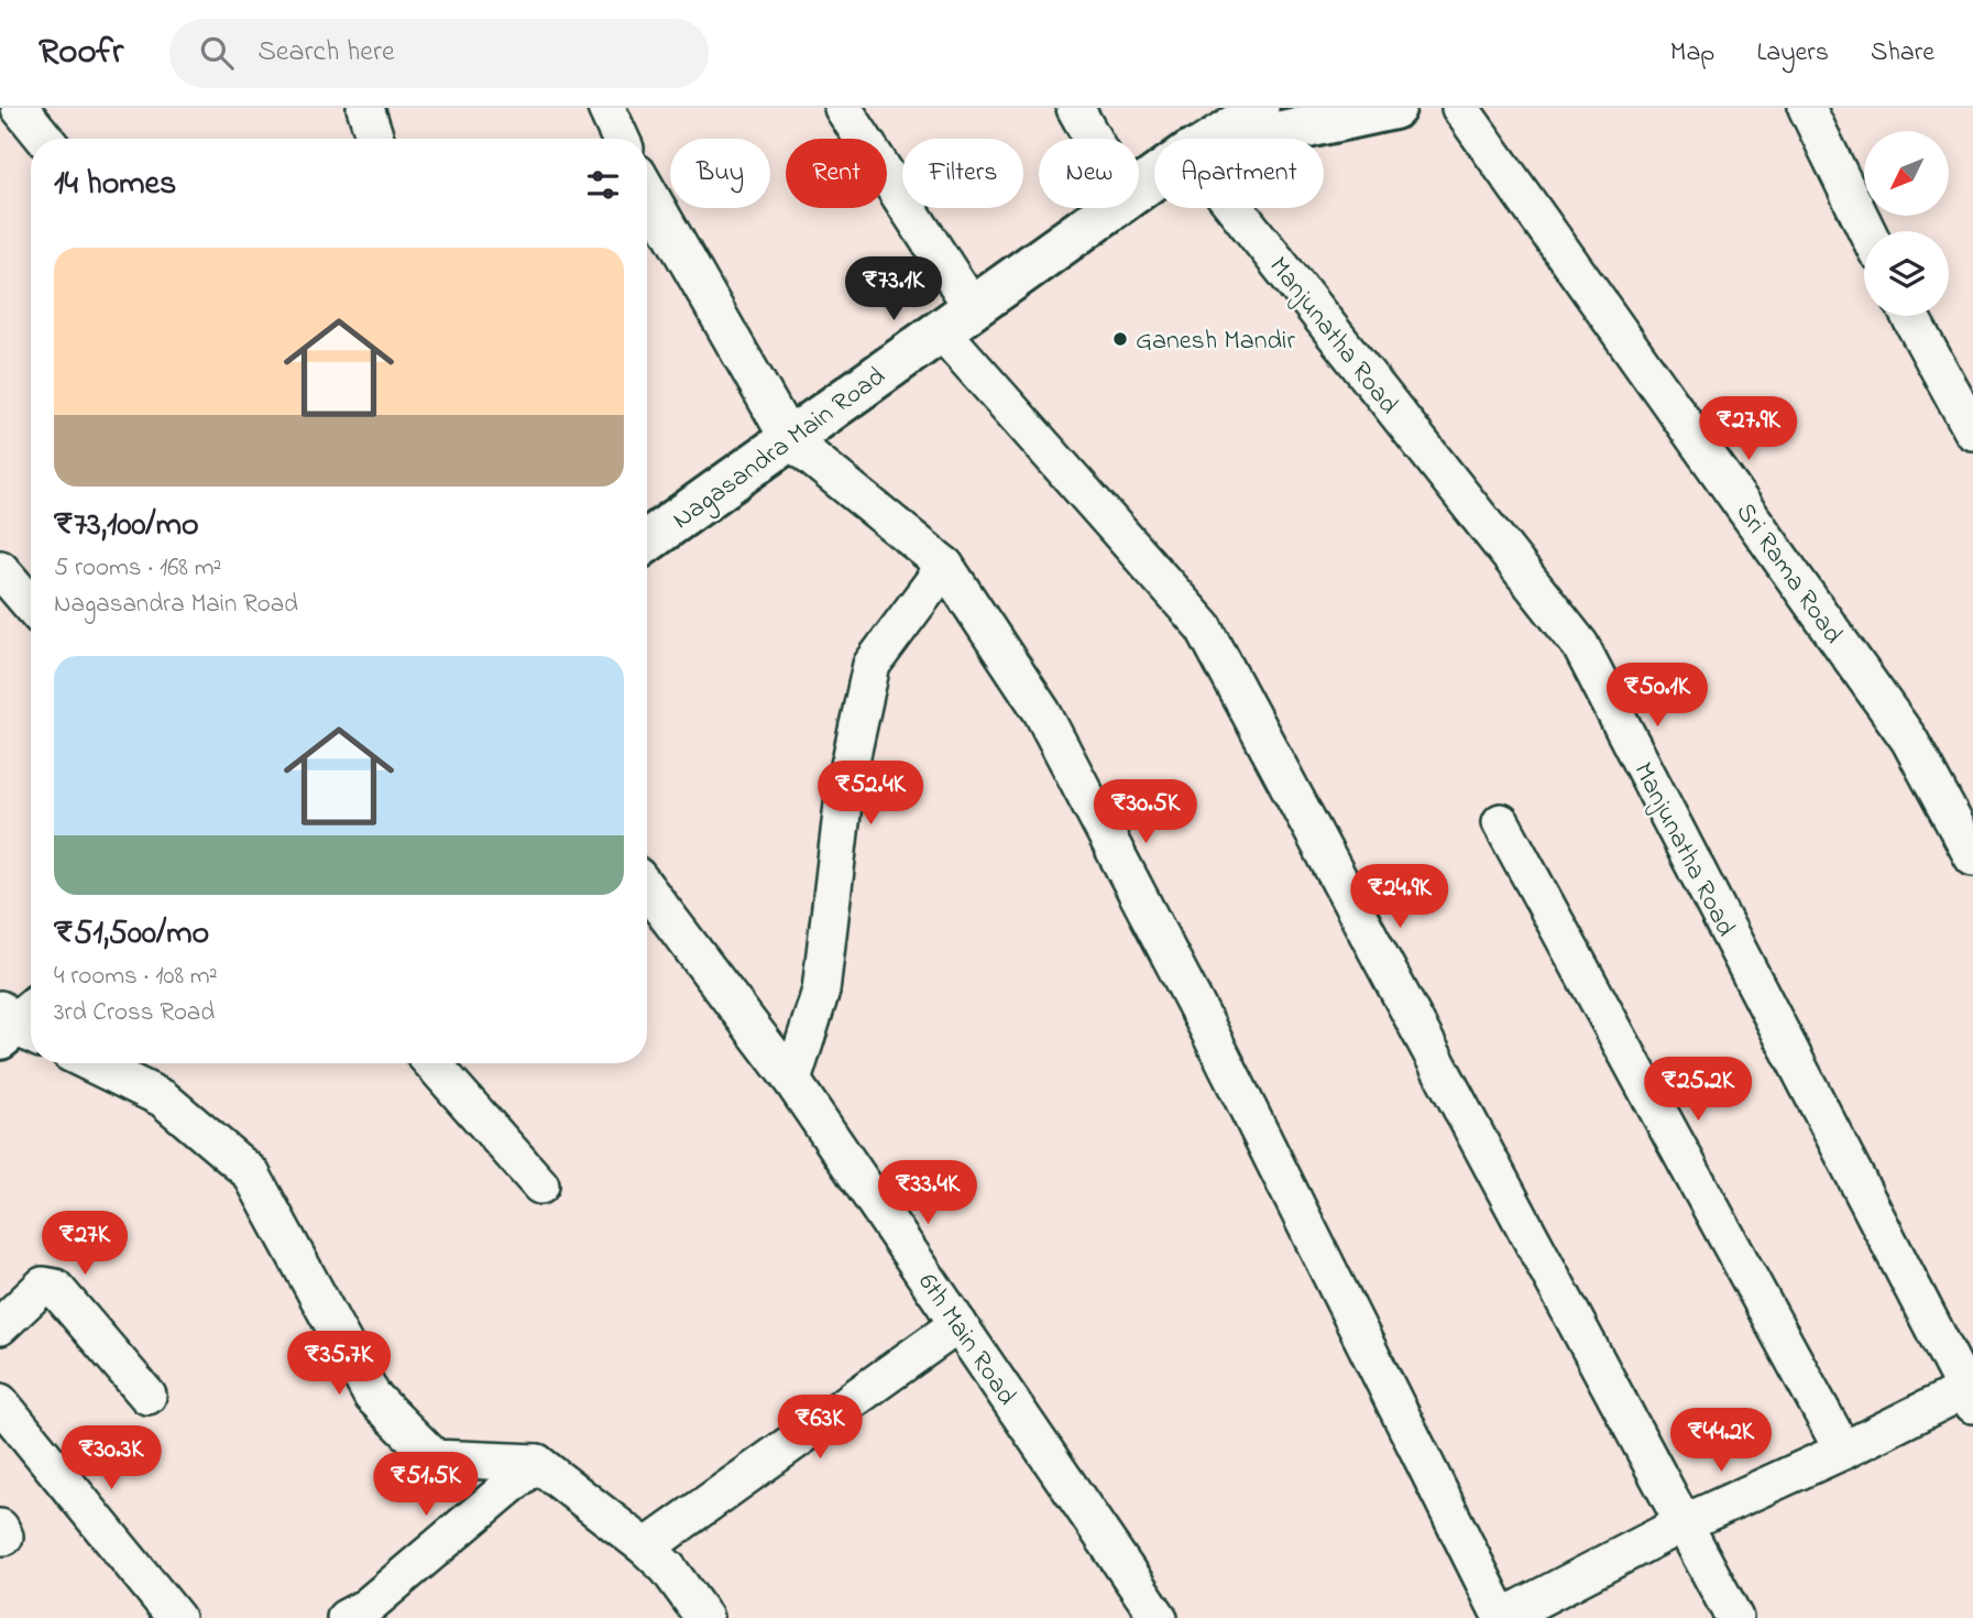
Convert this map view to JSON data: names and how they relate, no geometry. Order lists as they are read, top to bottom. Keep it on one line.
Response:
{"streets":{"street":["Manjunatha Road","Nagasandra Main Road","Sri Rama Road","6th Main Road"]},"places":["Ganesh Mandir"],"north":"bottom left","page":{"header":"Roofr","search":"Search here","nav":["Map","Layers","Share"],"chip":["Buy","Rent","Filters","New","Apartment"],"heading":"14 homes","list":[{"name":"₹73,100/mo","note":"5 rooms · 168 m² · Nagasandra Main Road"},{"name":"₹51,500/mo","note":"4 rooms · 108 m² · 3rd Cross Road"}],"price":["₹73.1K","₹27.9K","₹50.1K","₹52.4K","₹30.5K","₹24.9K","₹25.2K","₹33.4K","₹27K","₹35.7K","₹63K","₹44.2K","₹30.3K","₹51.5K"]}}
